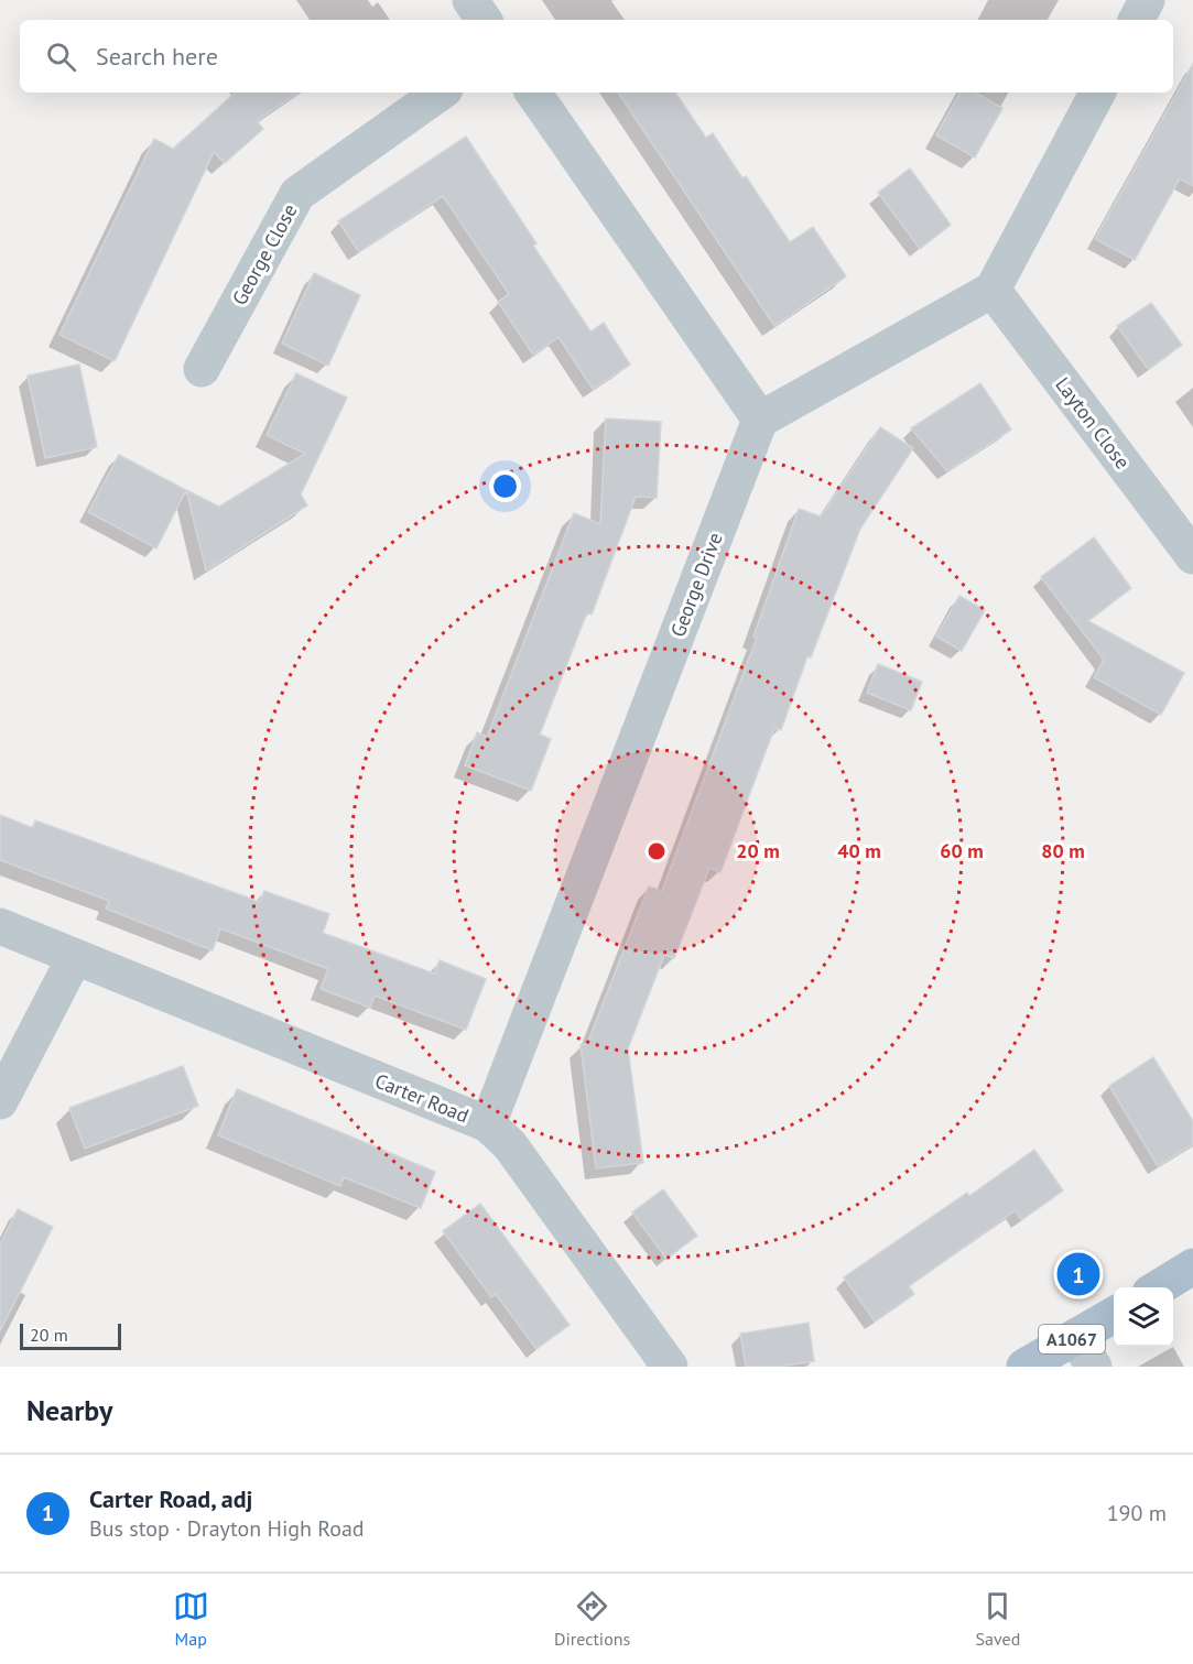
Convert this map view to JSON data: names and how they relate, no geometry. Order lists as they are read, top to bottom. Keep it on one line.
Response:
{"streets":{"main road":["A1067"],"street":["George Close","Layton Close","George Drive","Carter Road"]},"crossings":[["George Drive","Carter Road"]],"scale_bar":"20 m","page":{"search":"Search here","pins":"1","scale":"20 m","heading":"Nearby","list":[{"mark":"1","name":"Carter Road, adj","note":"Bus stop · Drayton High Road","value":"190 m"}],"nav":["Map","Directions","Saved"]},"rings":["20 m","40 m","60 m","80 m"]}
